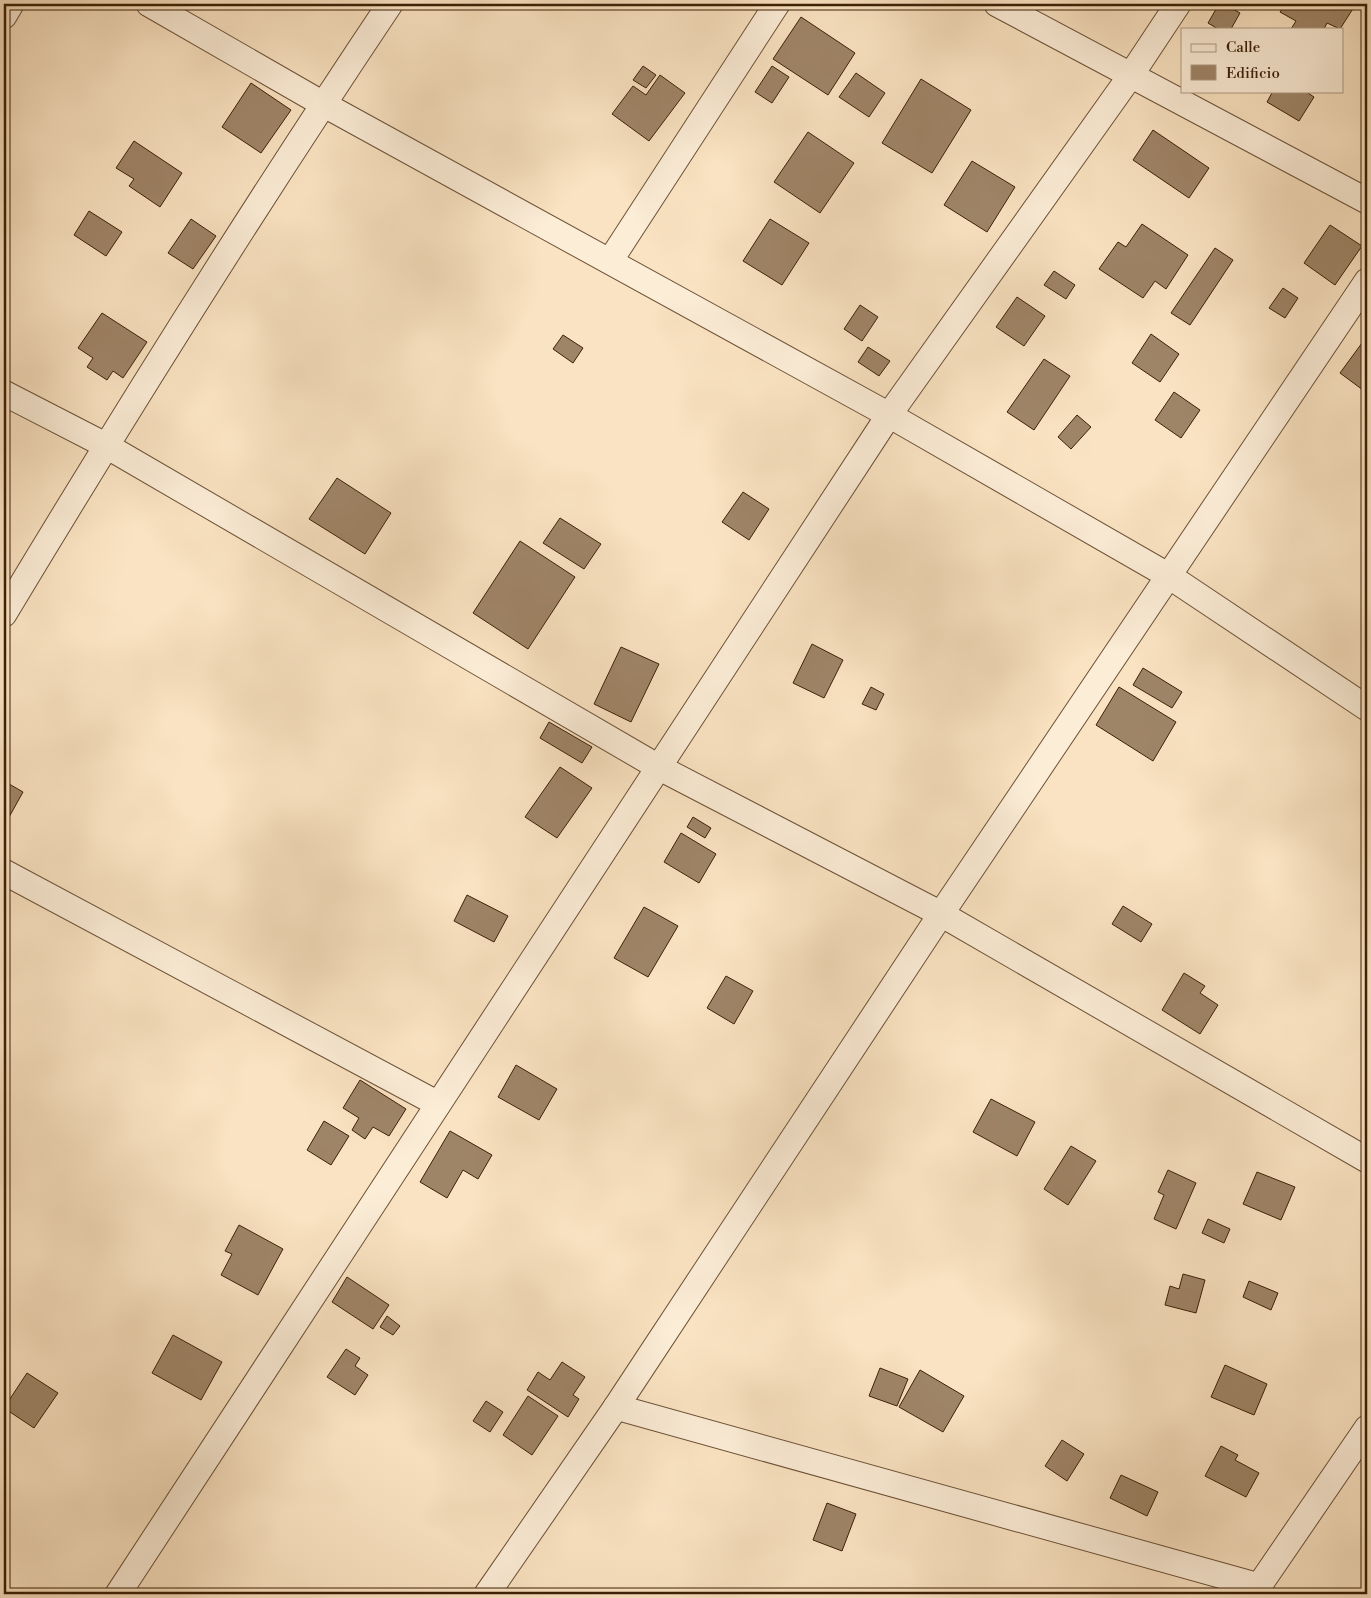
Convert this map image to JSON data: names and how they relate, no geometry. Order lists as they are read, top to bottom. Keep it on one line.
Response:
{"legend":["Calle","Edificio"]}
